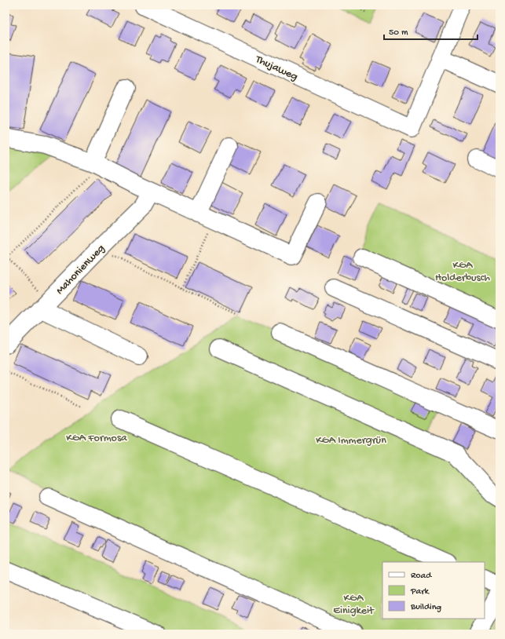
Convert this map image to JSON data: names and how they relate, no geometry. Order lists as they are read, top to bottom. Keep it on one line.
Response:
{"streets":{"street":["Thujaweg","Mahonienweg"]},"parks":["KGA Holderbusch","KGA Formosa","KGA Immergrün","KGA Einigkeit"],"legend":["Road","Park","Building"],"scale_bar":"50 m"}
